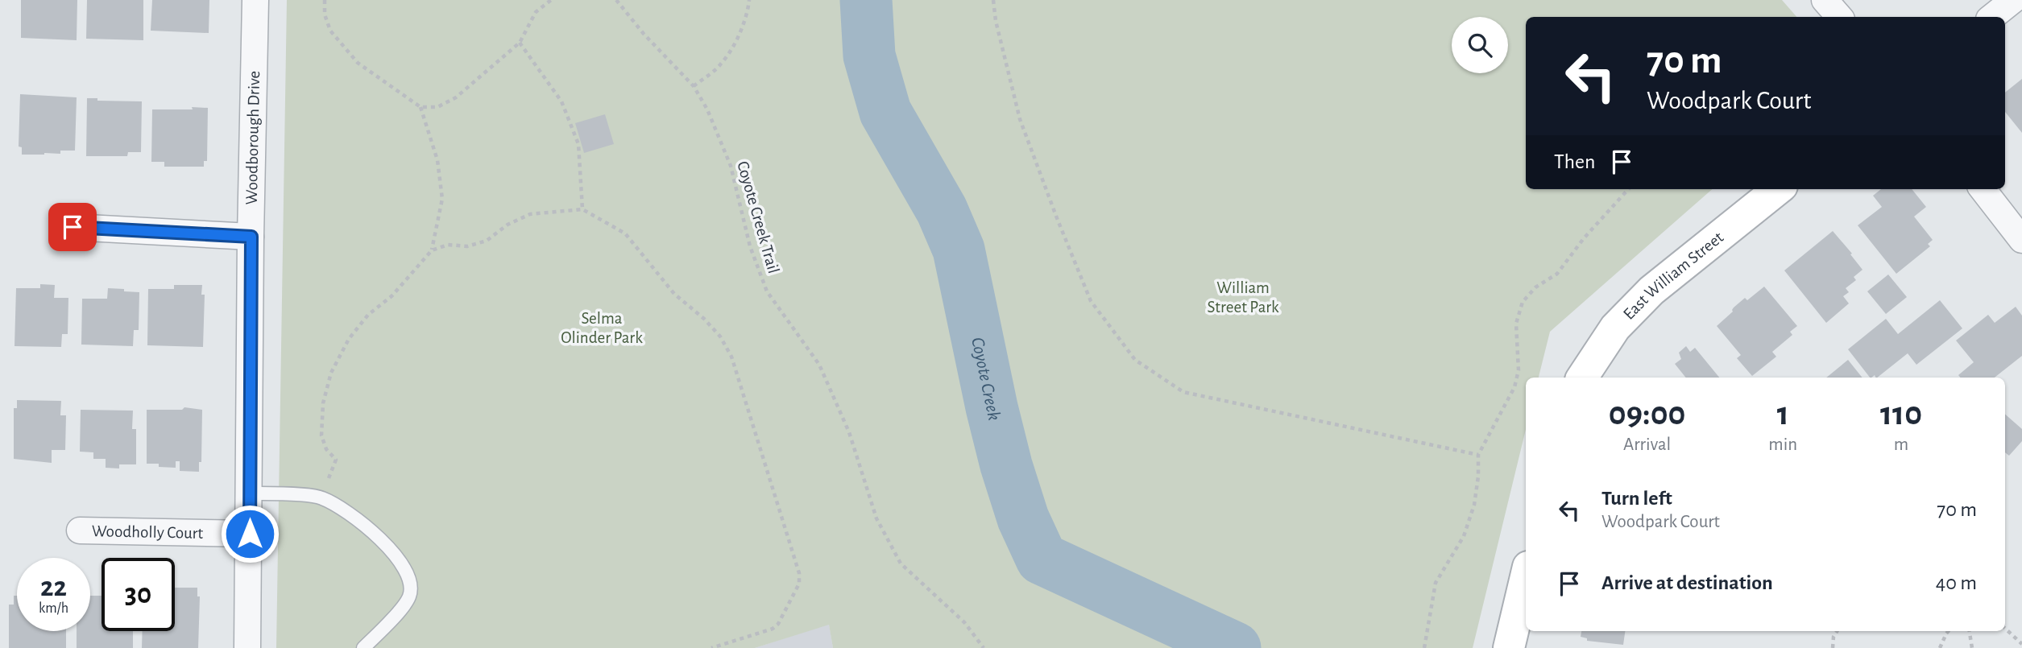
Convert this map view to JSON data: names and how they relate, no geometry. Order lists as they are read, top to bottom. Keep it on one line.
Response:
{"streets":{"street":["Woodborough Drive","East William Street","Woodholly Court"],"path":["Coyote Creek Trail"]},"crossings":[["Woodborough Drive","Woodholly Court"]],"water":["Coyote Creek"],"parks":["William Street Park","Selma Olinder Park"],"page":{"turn":["70 m","Woodpark Court"],"then":"Then","eta":["09:00","Arrival","1","min","110","m"],"list":[{"name":"Turn left","note":"Woodpark Court","value":"70 m"},{"name":"Arrive at destination","value":"40 m"}],"speed":"22 km/h","limit":"30"}}
